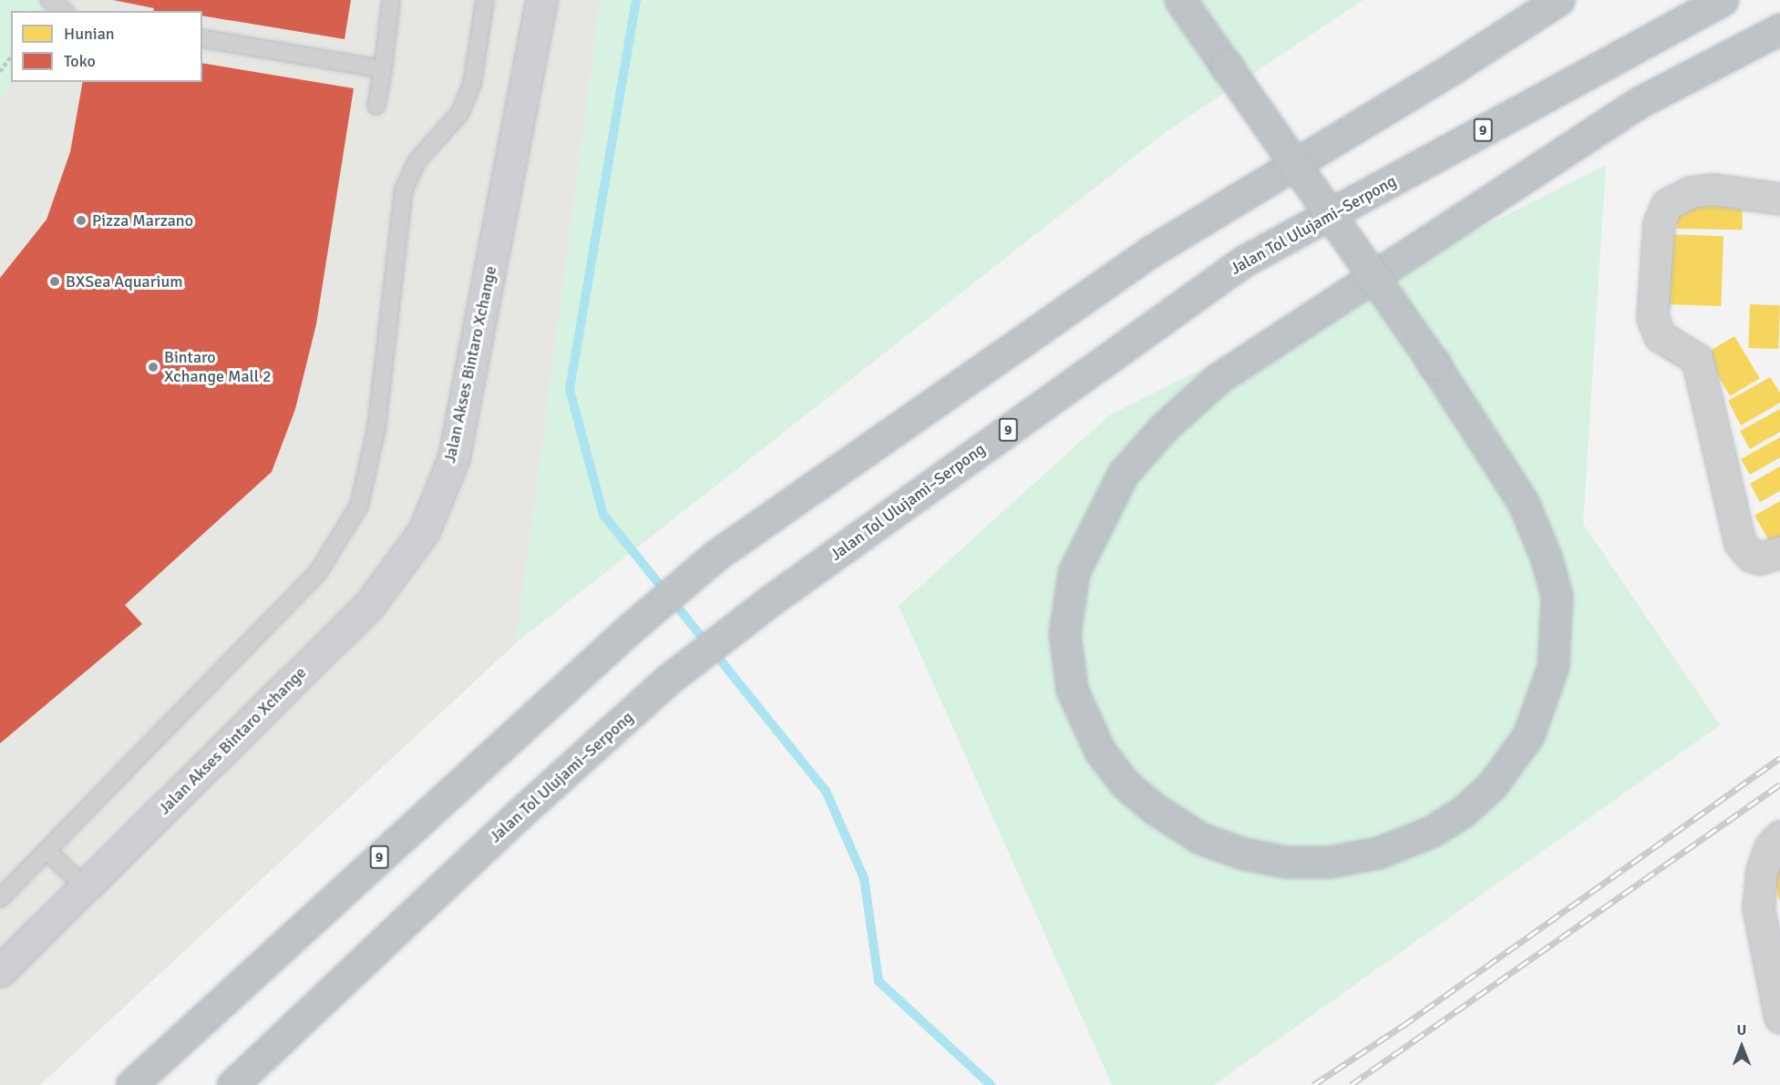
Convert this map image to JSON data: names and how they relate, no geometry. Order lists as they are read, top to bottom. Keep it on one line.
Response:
{"streets":{"highway":["9","Jalan Tol Ulujami–Serpong"],"main road":["Jalan Akses Bintaro Xchange"]},"places":["Pizza Marzano","BXSea Aquarium","Bintaro Xchange Mall 2"],"legend":["Hunian","Toko"],"north":"top"}
